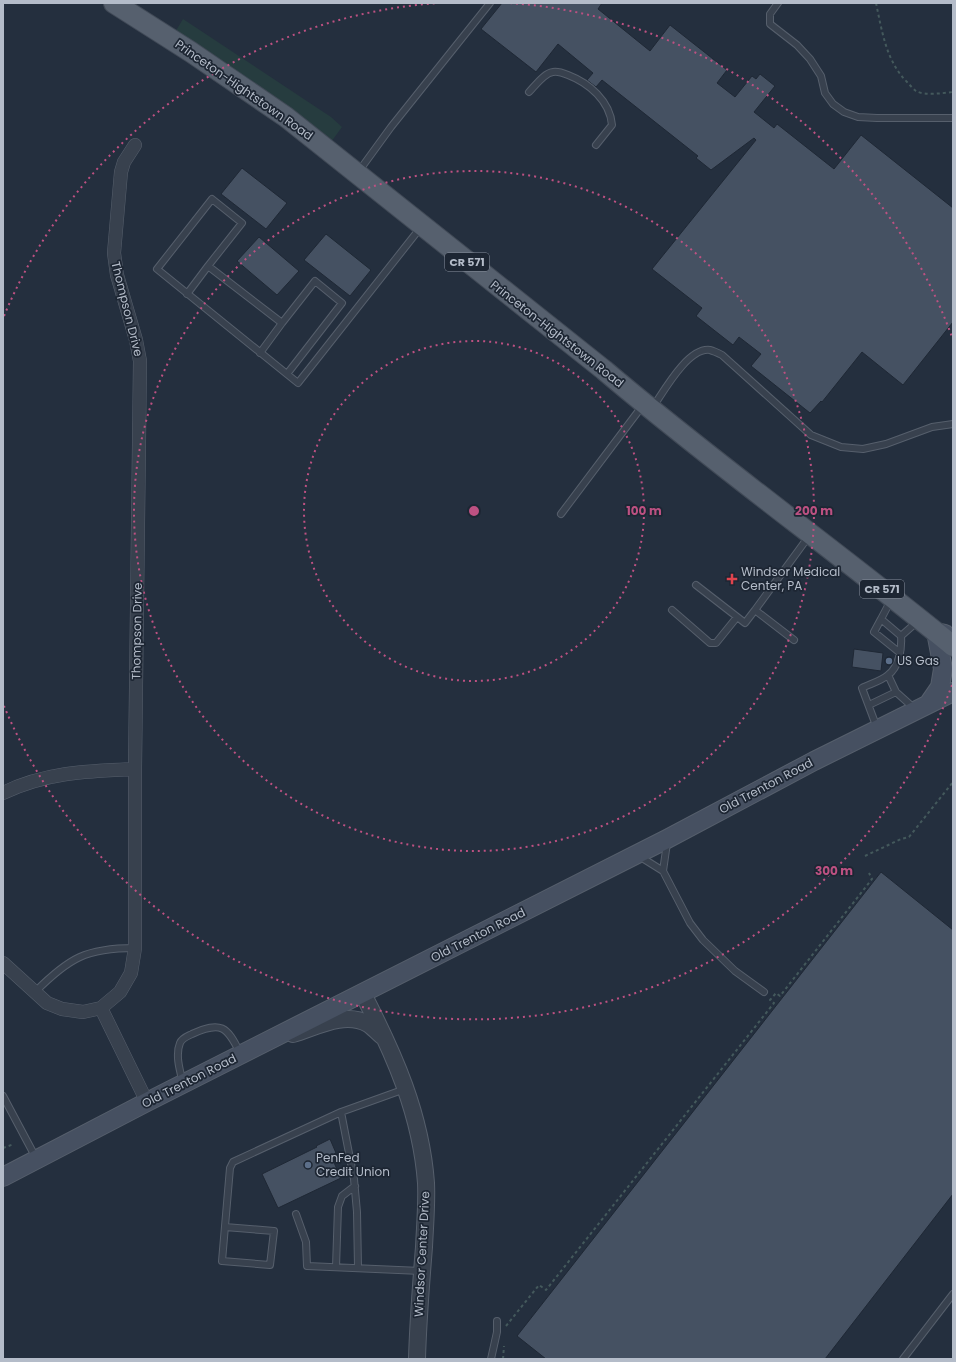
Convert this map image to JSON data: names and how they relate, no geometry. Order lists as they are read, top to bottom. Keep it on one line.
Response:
{"streets":{"main road":["Princeton-Hightstown Road","CR 571","Old Trenton Road"],"street":["Thompson Drive","Windsor Center Drive"]},"crossings":[["Old Trenton Road","Windsor Center Drive"]],"places":{"health":["Windsor Medical Center, PA"],"other":["US Gas","PenFed Credit Union"]},"rings":["100 m","200 m","300 m"]}
